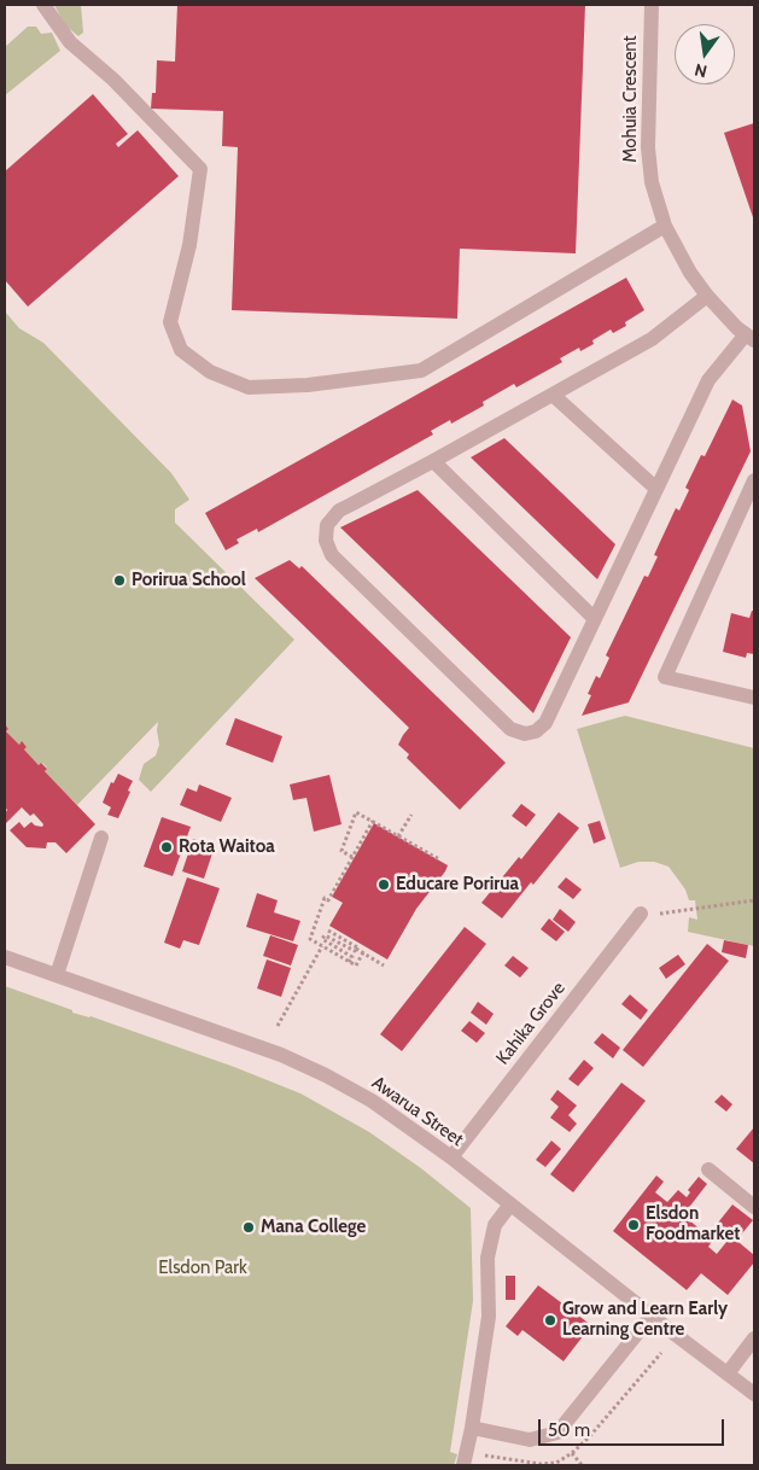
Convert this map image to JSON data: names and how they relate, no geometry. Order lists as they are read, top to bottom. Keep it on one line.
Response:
{"streets":{"street":["Mohuia Crescent","Kahika Grove","Awarua Street"]},"crossings":[["Kahika Grove","Awarua Street"]],"parks":["Elsdon Park"],"places":["Porirua School","Rota Waitoa","Educare Porirua","Elsdon Foodmarket","Mana College","Grow and Learn Early Learning Centre"],"scale_bar":"50 m","north":"bottom"}
